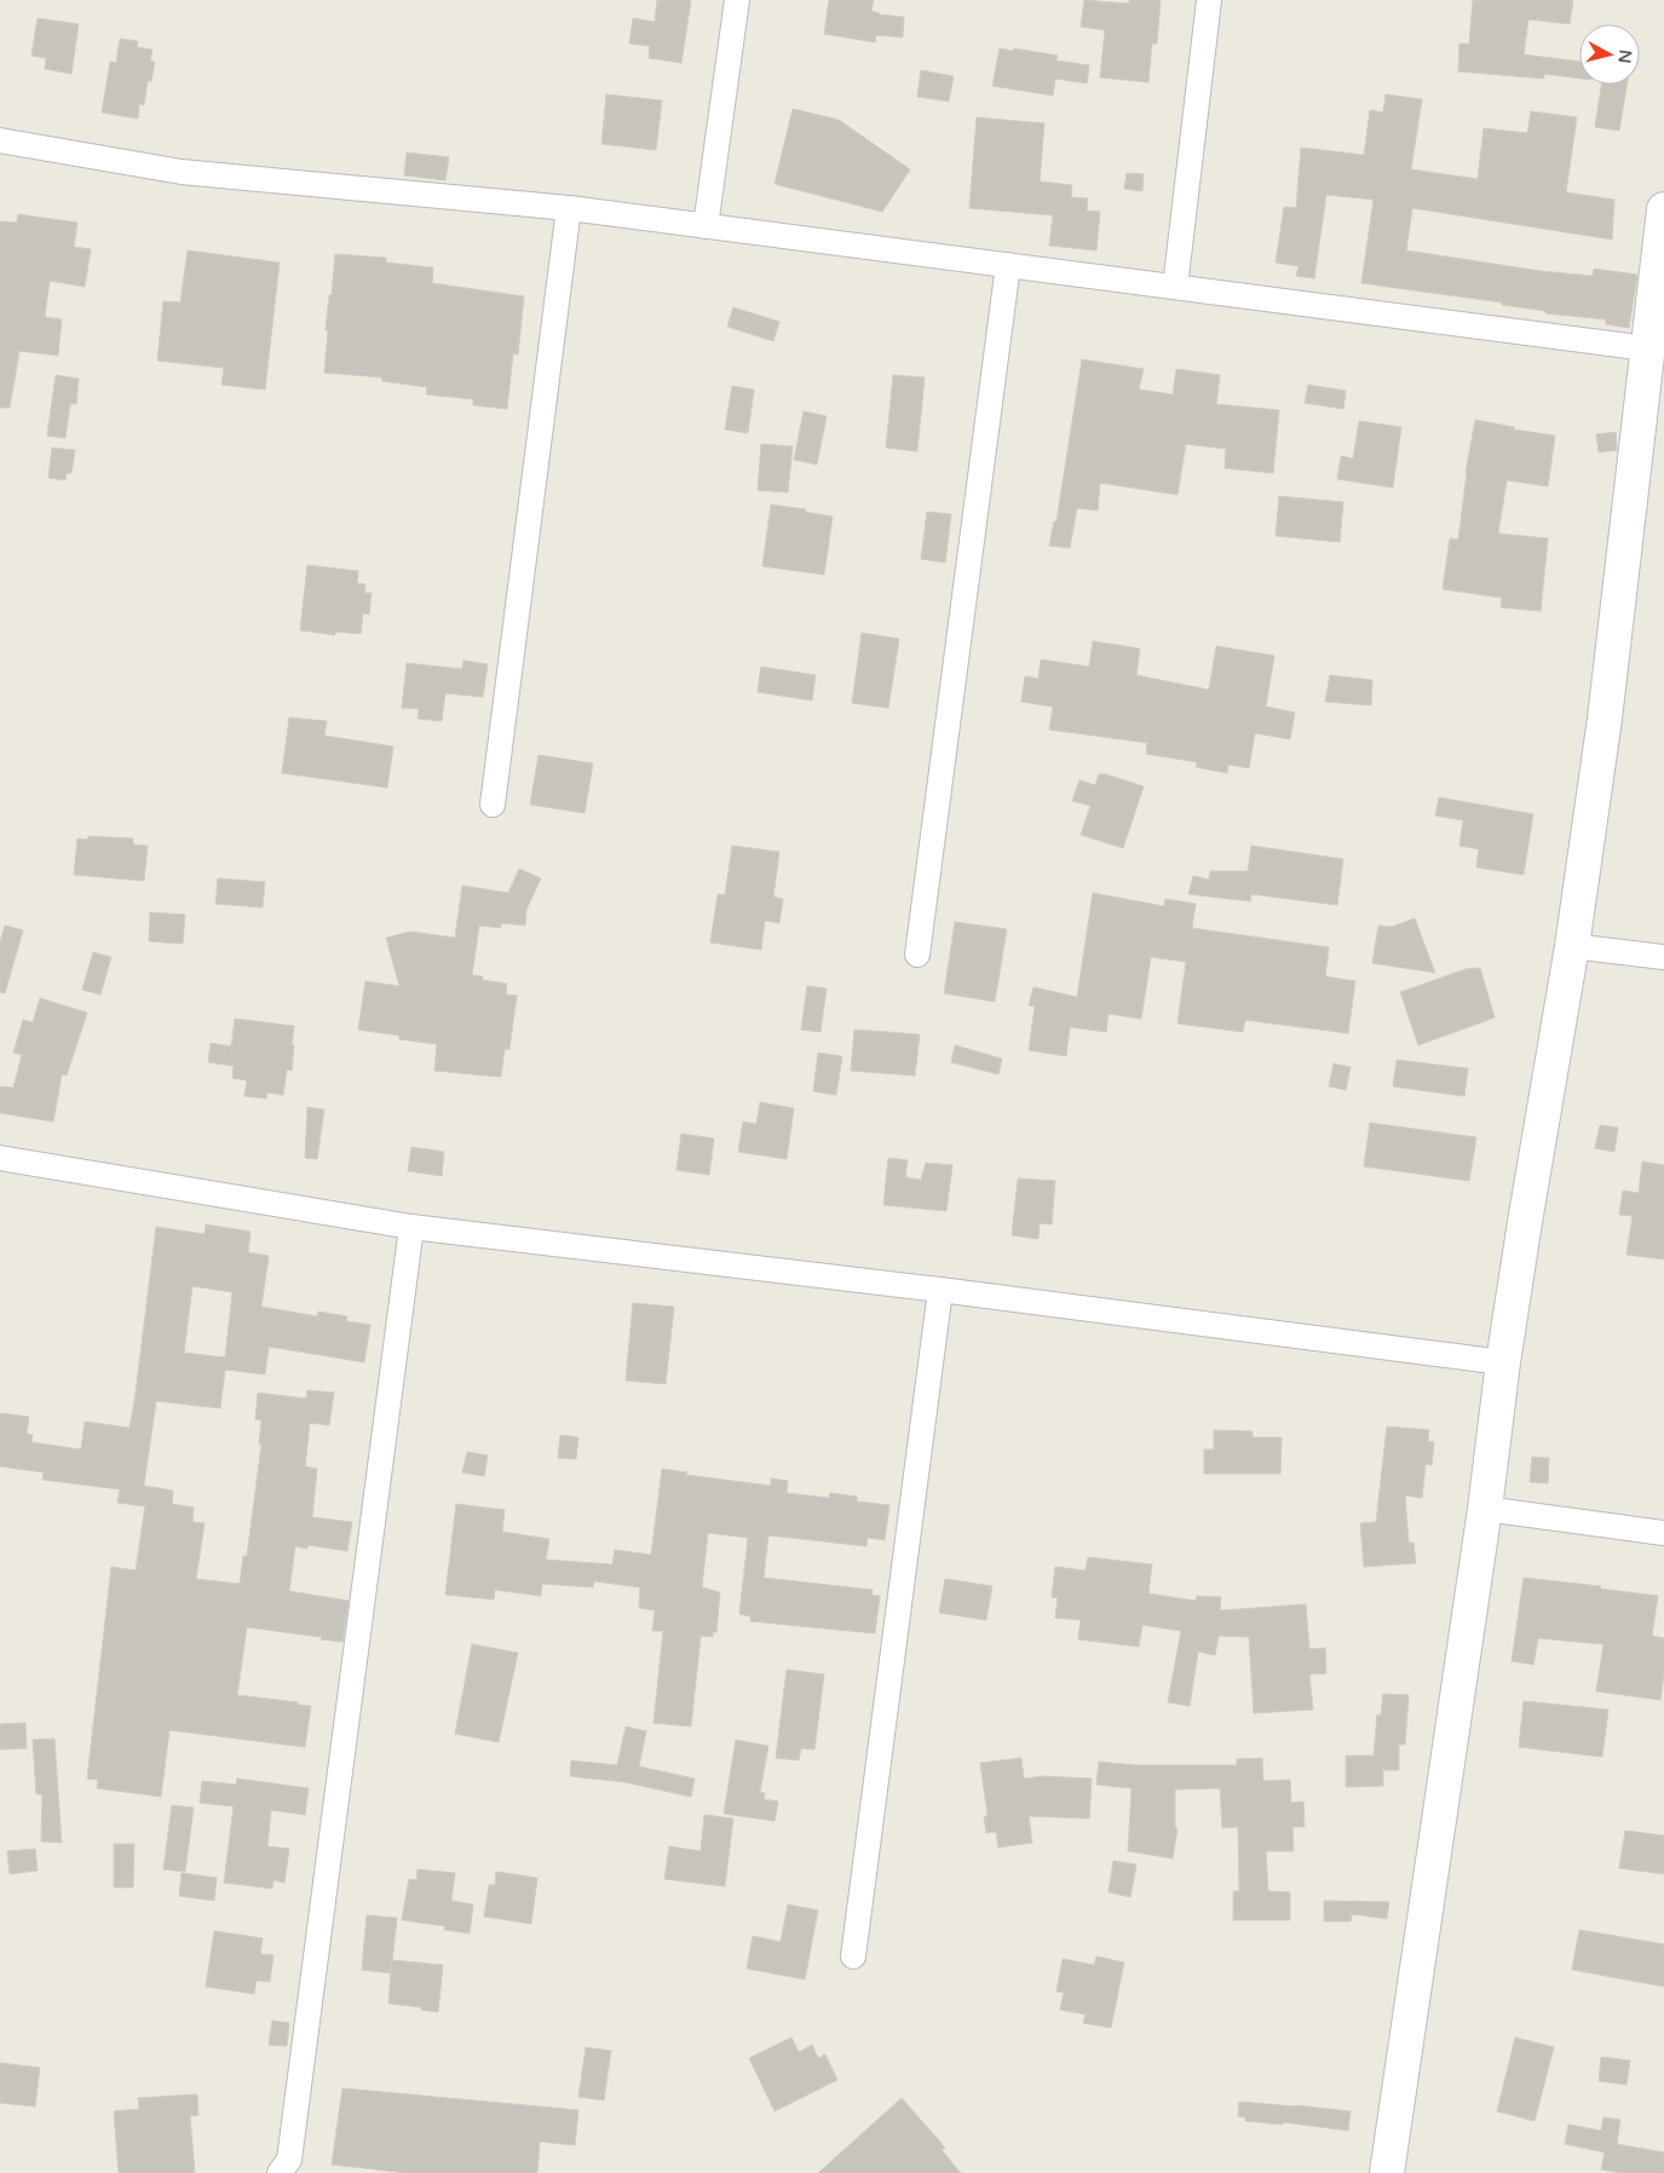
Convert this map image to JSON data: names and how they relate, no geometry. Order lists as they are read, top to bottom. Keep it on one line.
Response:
{"north":"right"}
